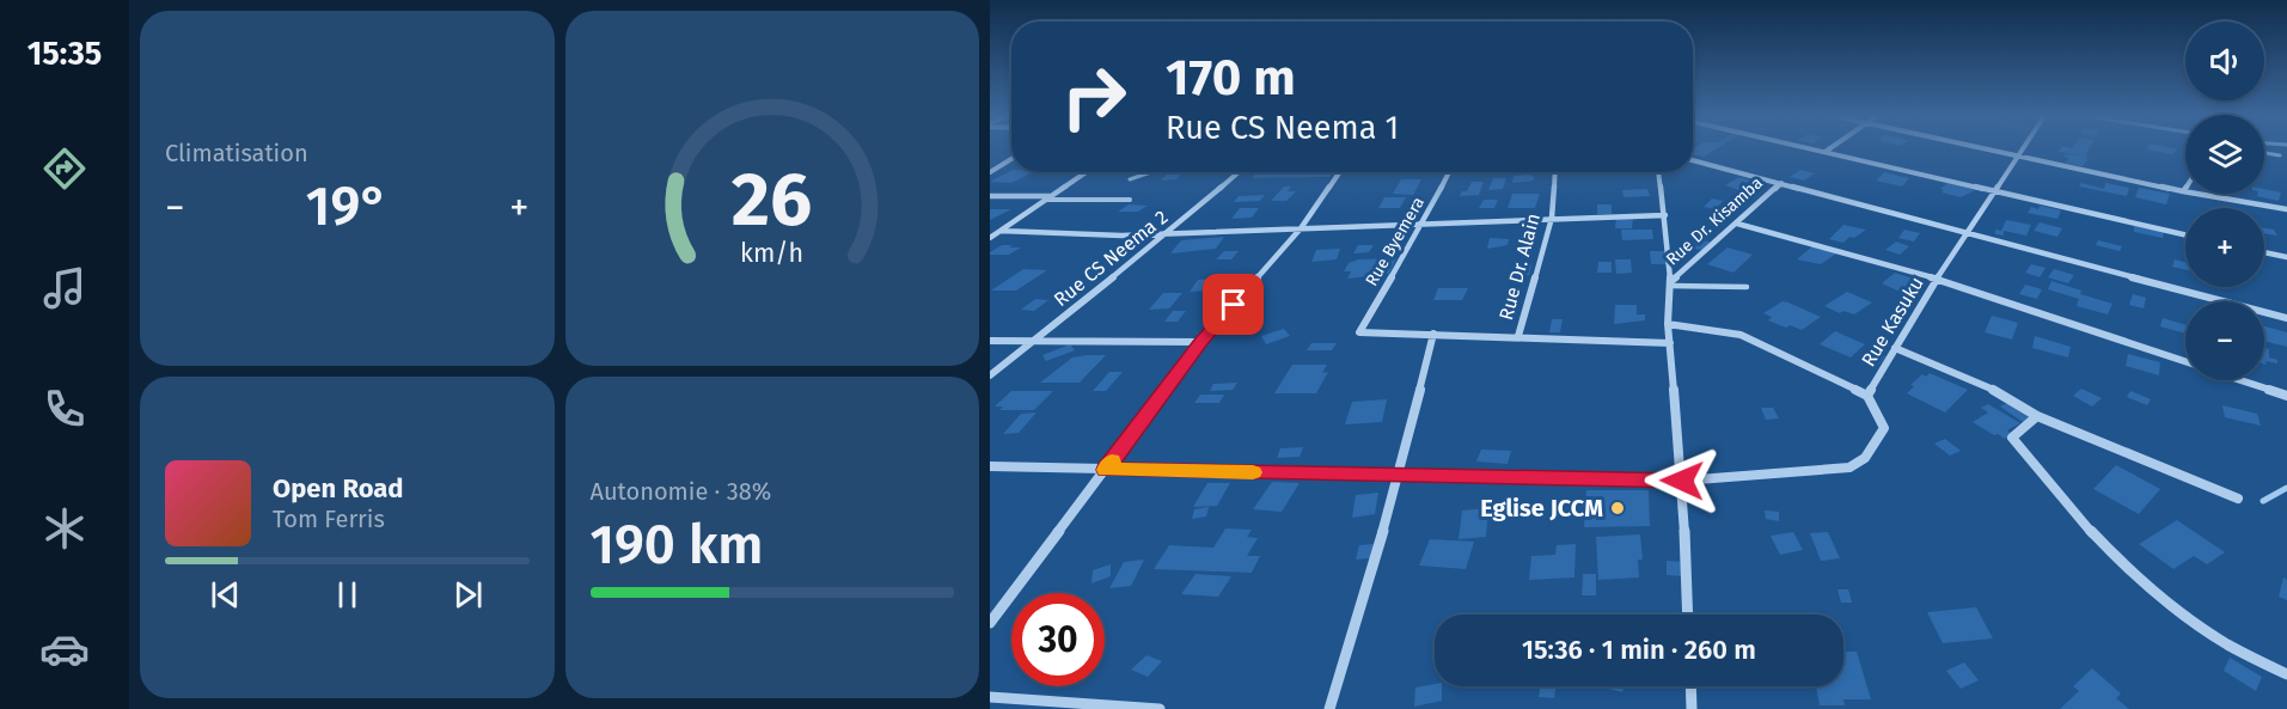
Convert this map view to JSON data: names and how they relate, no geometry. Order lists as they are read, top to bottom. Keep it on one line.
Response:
{"streets":{"street":["Rue Dr. Kisamba","Rue Byemera","Rue CS Neema 2","Rue Dr. Alain","Rue Kasuku"]},"crossings":[["Rue Dr. Kisamba","Rue Kasuku"]],"places":["Eglise JCCM"],"page":{"tabs":"15:35","tile":["Climatisation",["Autonomie · 38%","190 km"]],"map_buttons":["+","−"],"turn":["170 m","Rue CS Neema 1"],"heat":["−","19°","+"],"song":["Open Road","Tom Ferris"],"limit":"30","trip":"15:36 · 1 min · 260 m","gauge":["26","km/h"]}}
